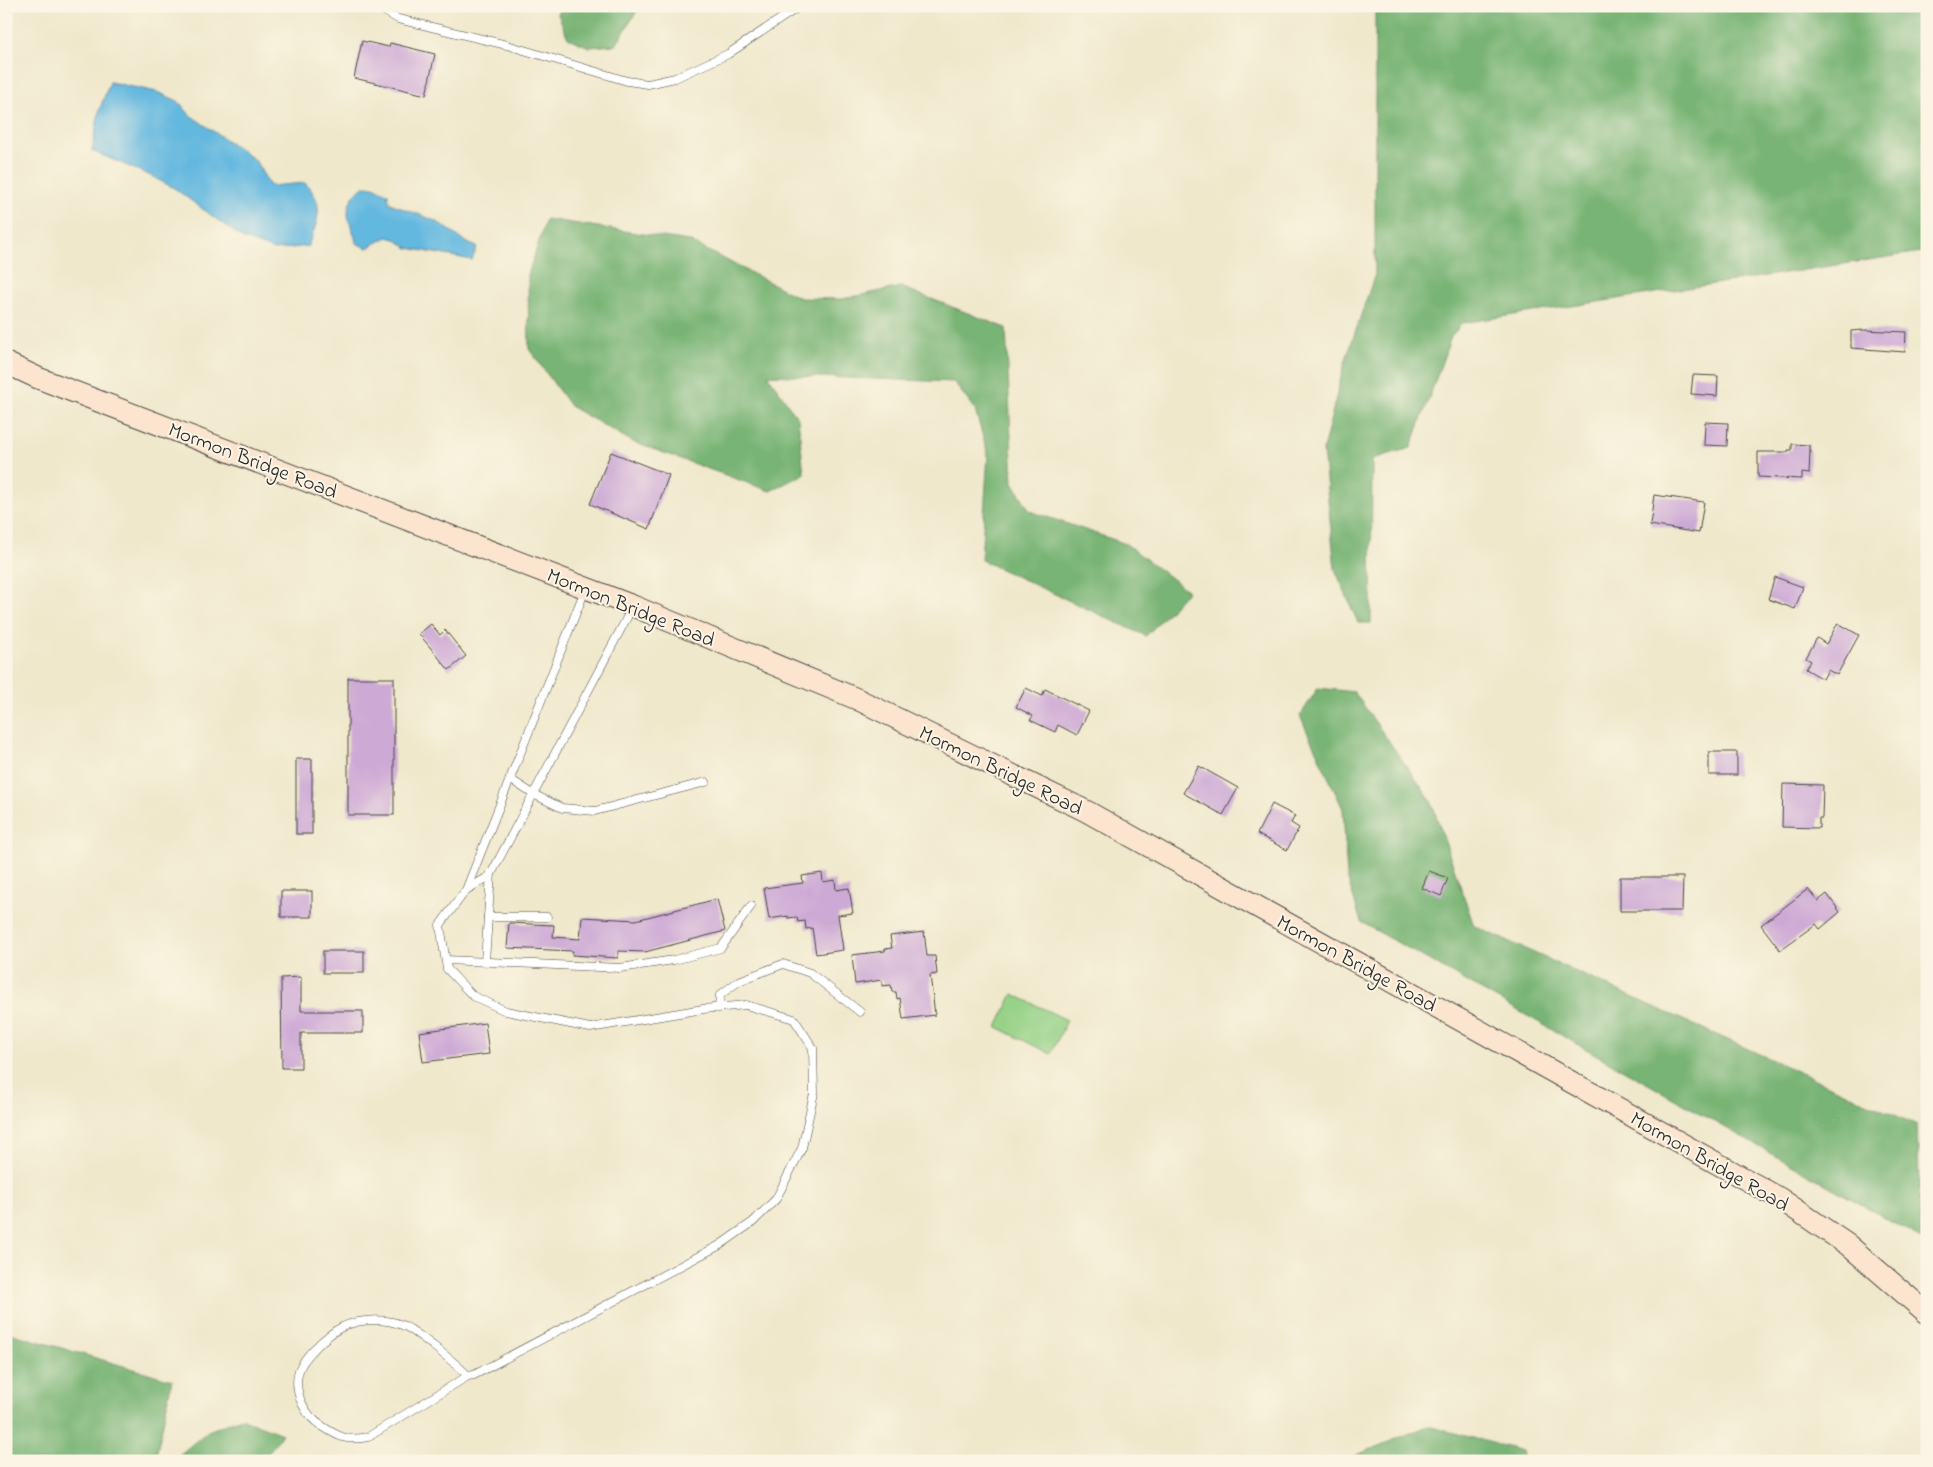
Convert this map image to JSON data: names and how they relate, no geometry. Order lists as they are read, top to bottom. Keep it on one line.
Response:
{"streets":{"main road":["Mormon Bridge Road"]}}
